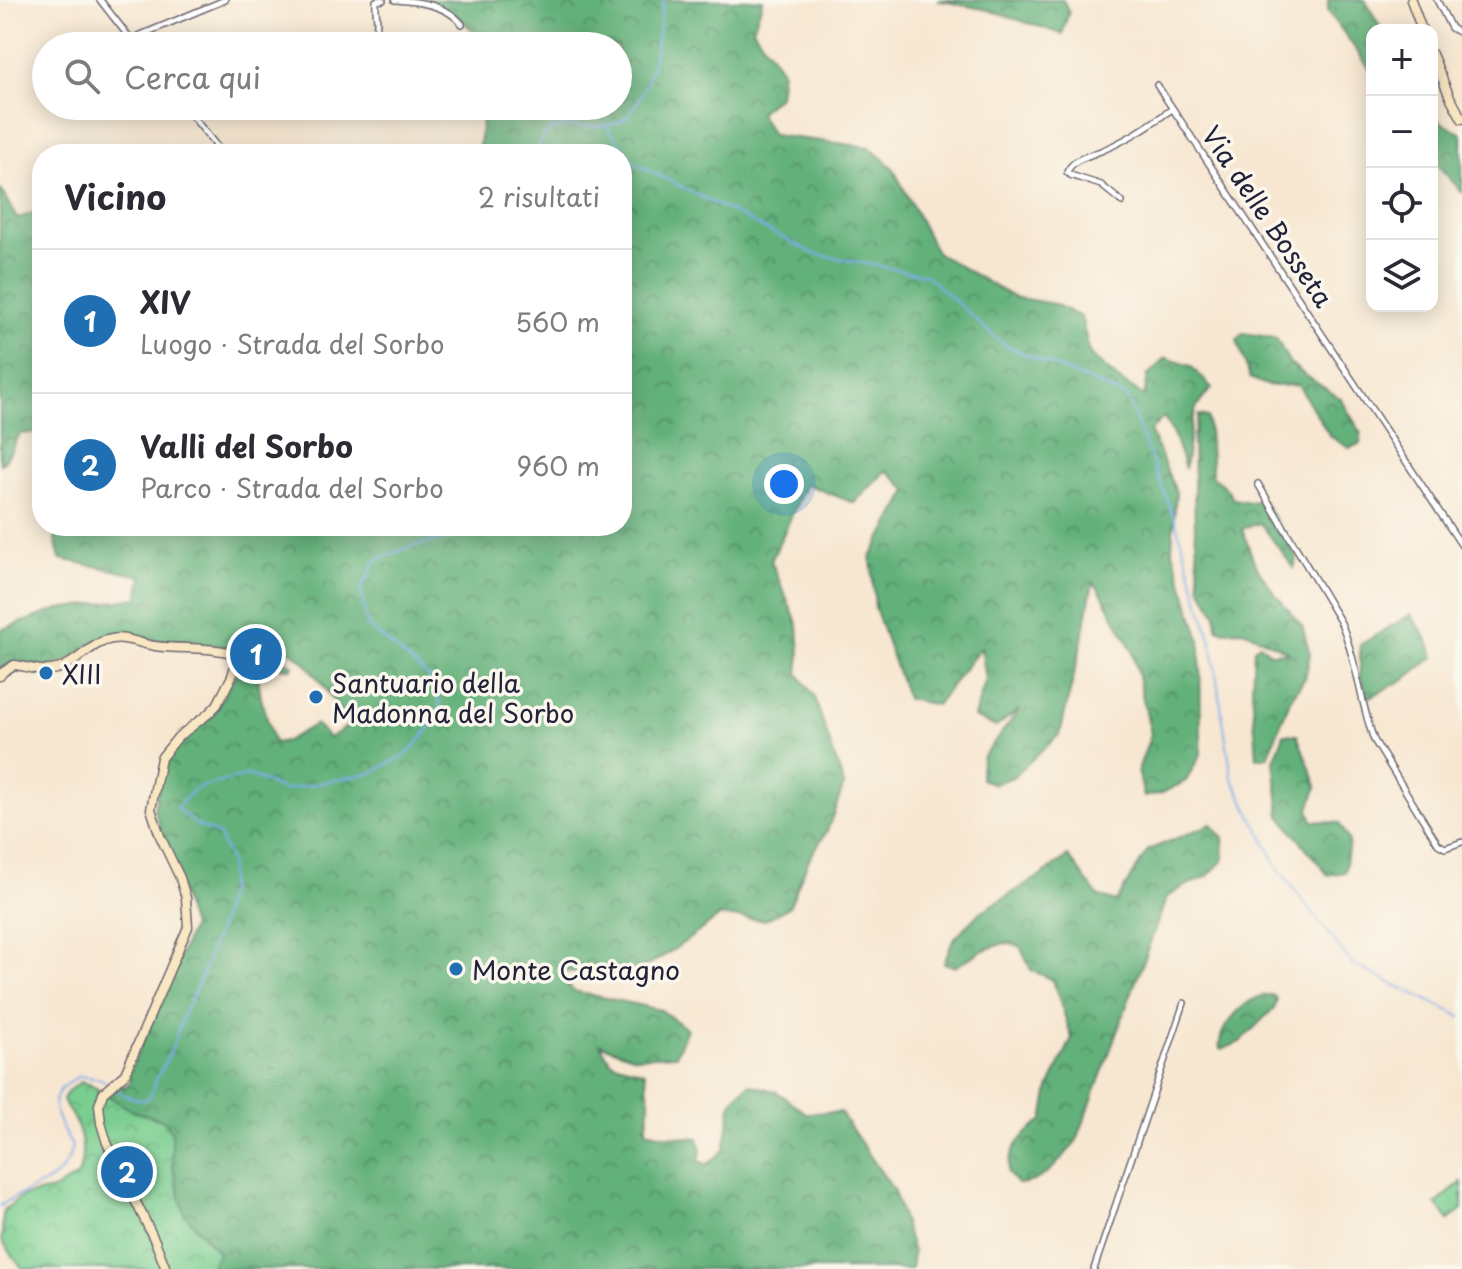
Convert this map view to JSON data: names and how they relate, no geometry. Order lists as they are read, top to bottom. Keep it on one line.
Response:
{"streets":{"street":["Via delle Bosseta"]},"places":["XIII","Santuario della Madonna del Sorbo","Monte Castagno"],"page":{"map_buttons":["+","−"],"search":"Cerca qui","heading":["Vicino","2 risultati"],"list":[{"mark":"1","name":"XIV","note":"Luogo · Strada del Sorbo","value":"560 m"},{"mark":"2","name":"Valli del Sorbo","note":"Parco · Strada del Sorbo","value":"960 m"}],"pins":["1","2"]}}
